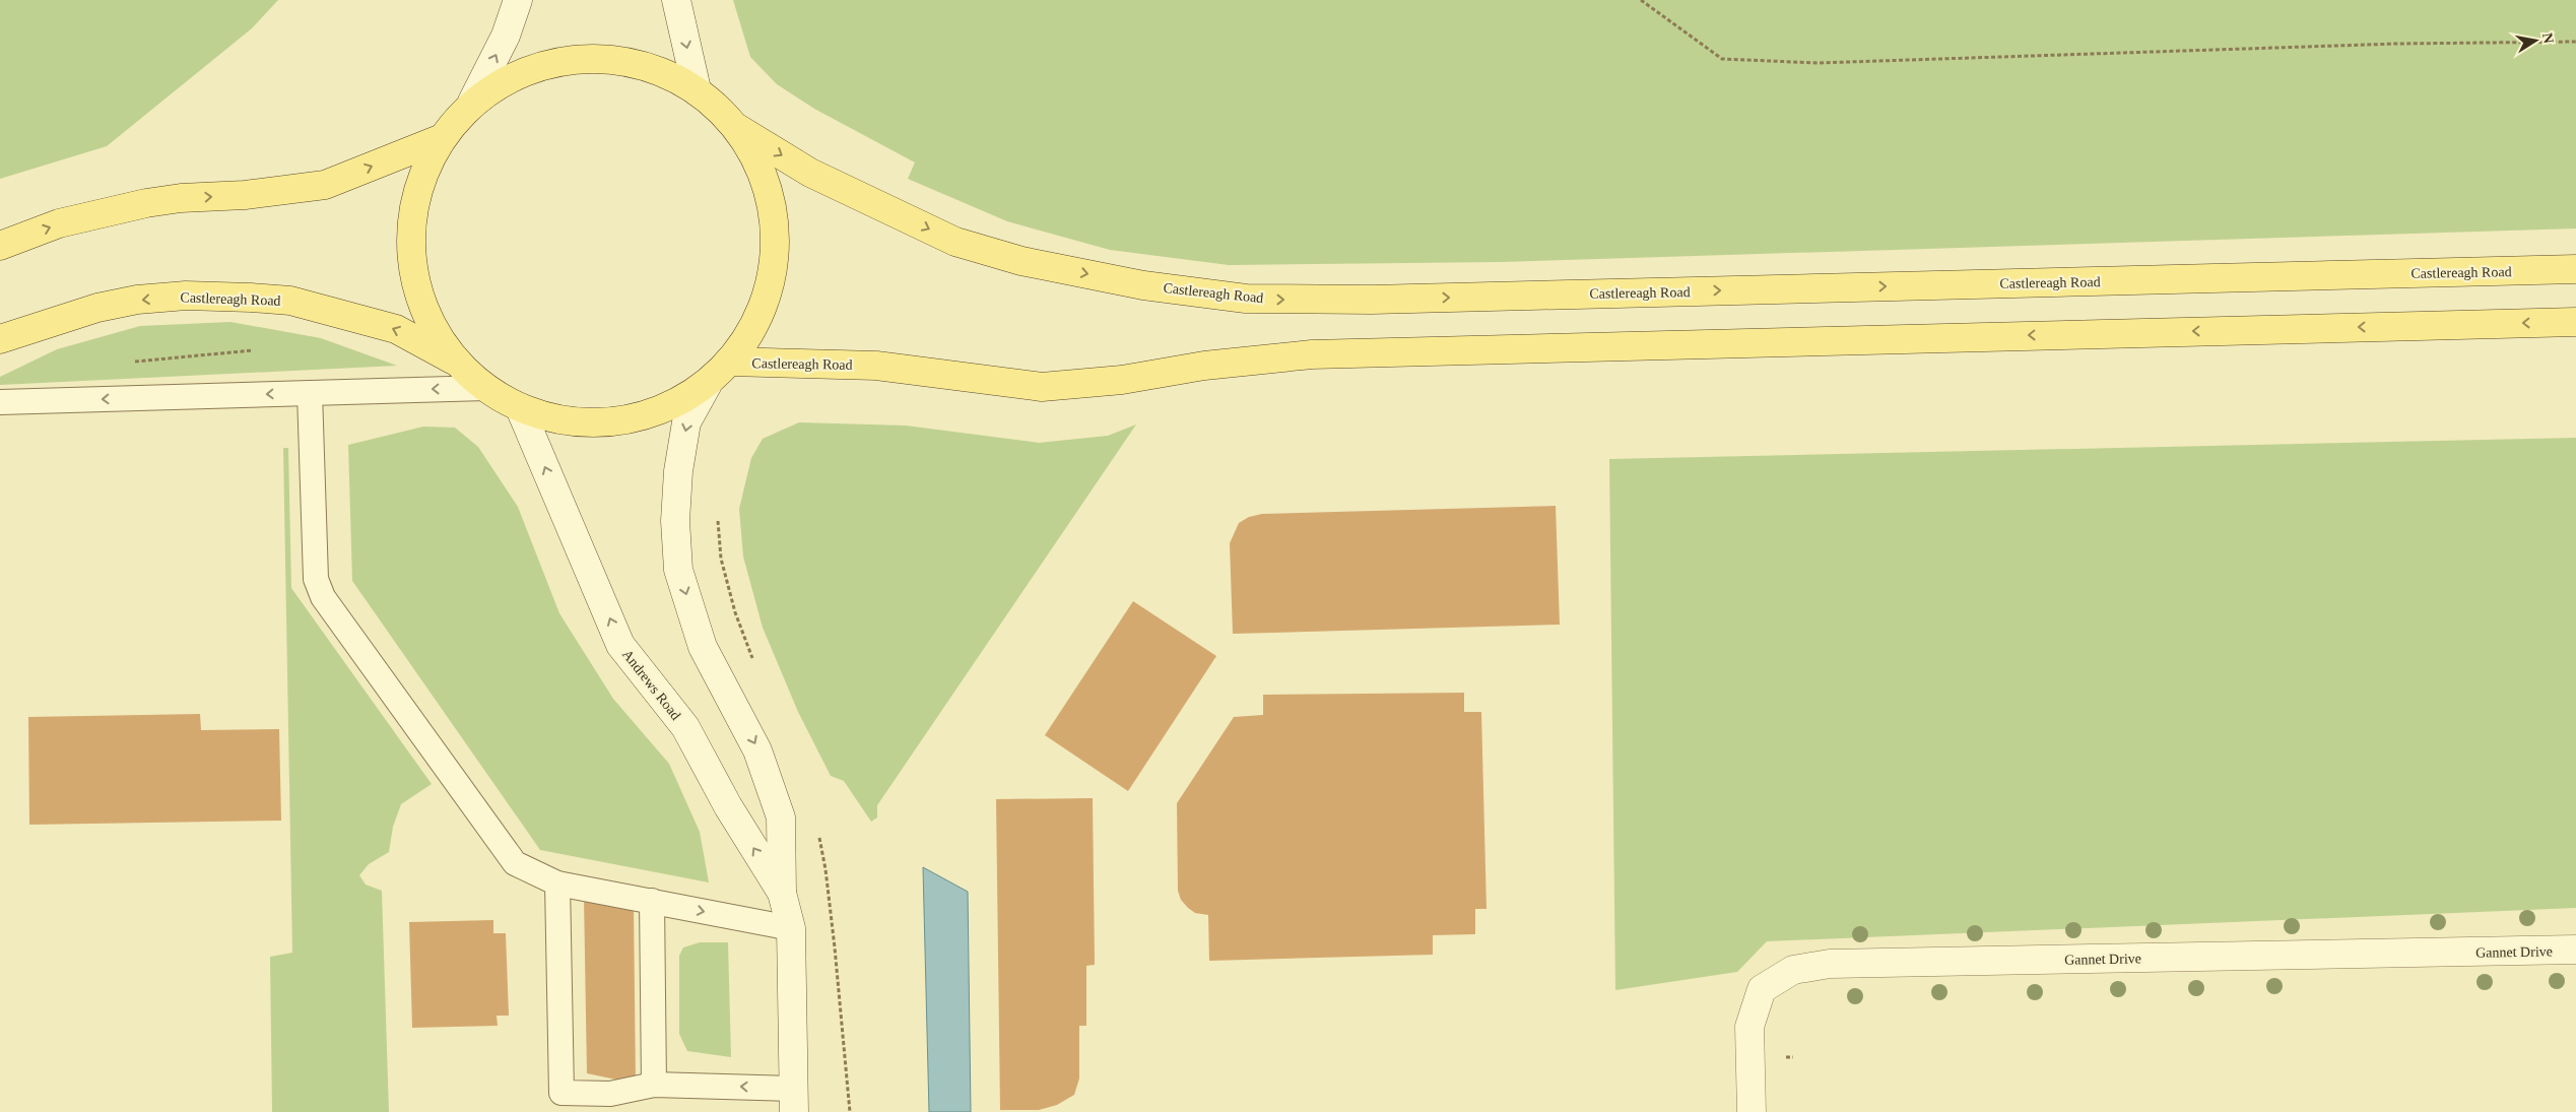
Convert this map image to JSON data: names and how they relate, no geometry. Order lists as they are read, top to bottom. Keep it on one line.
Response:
{"streets":{"main road":["Castlereagh Road","Andrews Road","Gannet Drive"]},"north":"right"}
